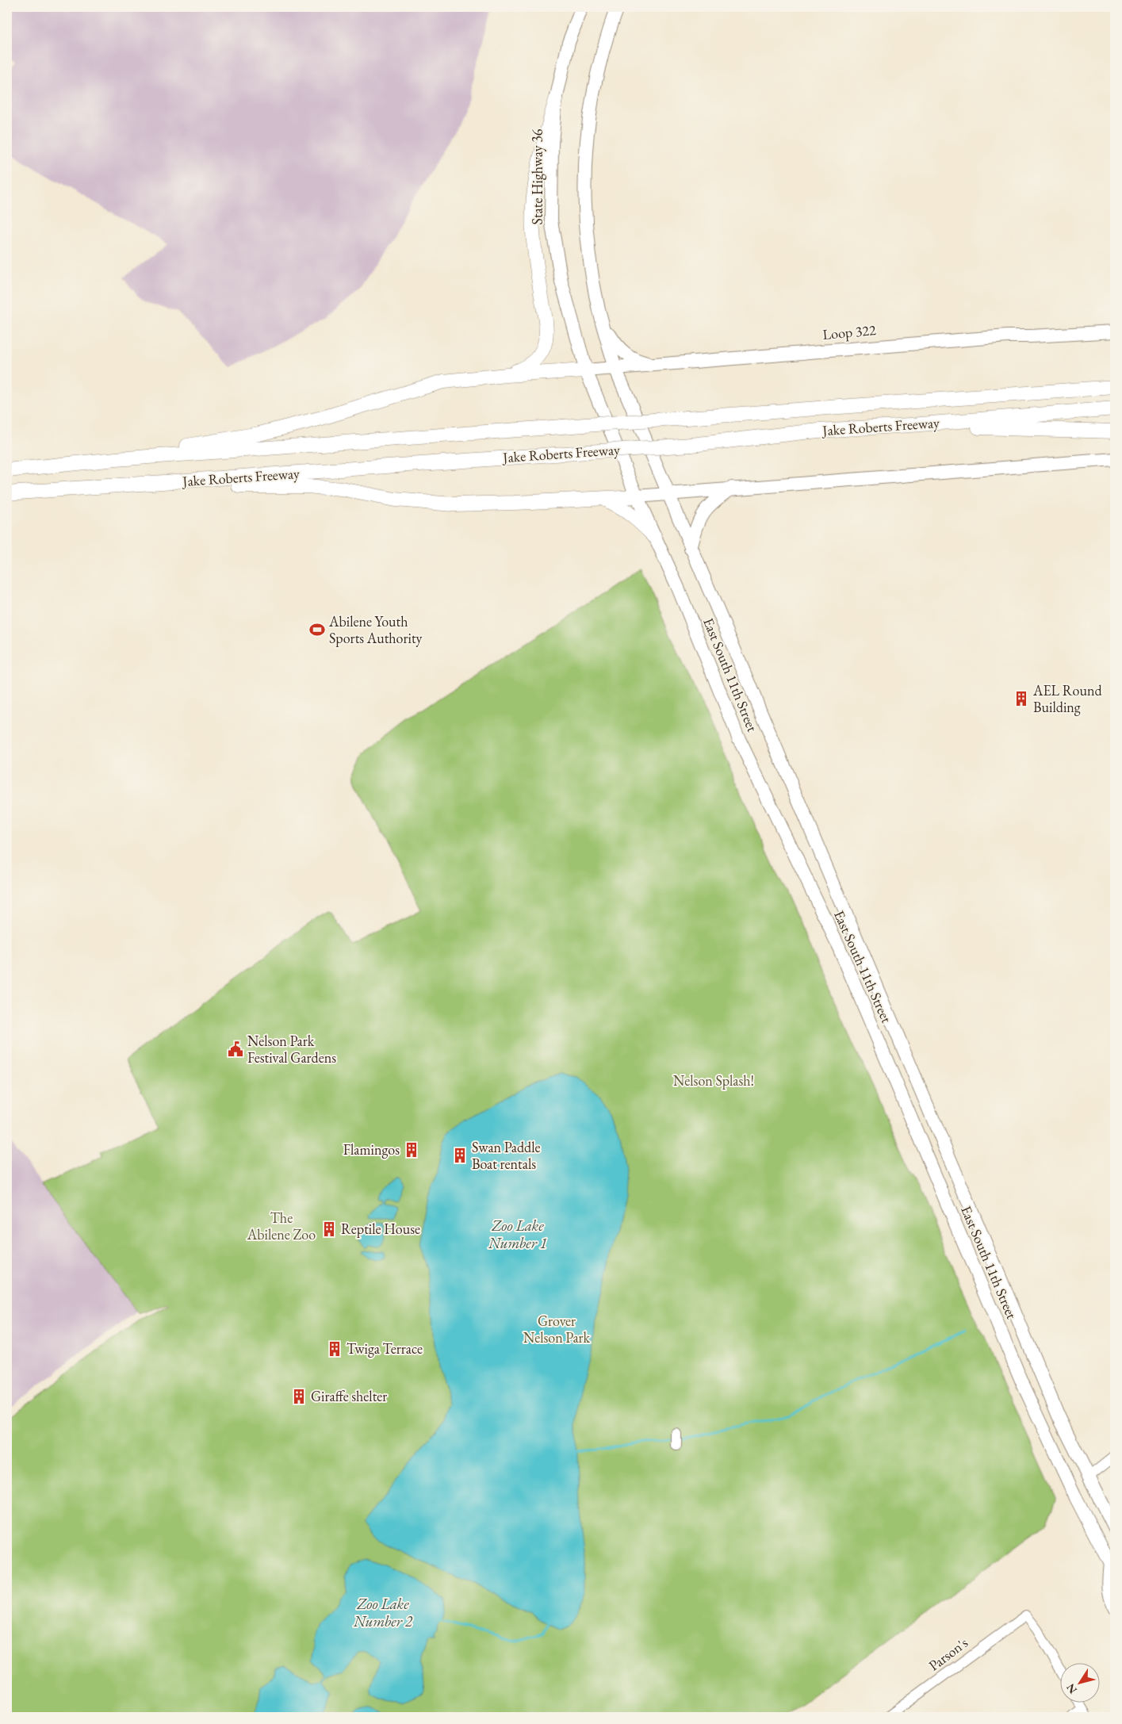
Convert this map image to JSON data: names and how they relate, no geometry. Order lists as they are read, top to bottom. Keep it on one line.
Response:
{"streets":{"highway":["Jake Roberts Freeway"],"main road":["State Highway 36","Loop 322","East South 11th Street"],"street":["Parson's"]},"crossings":[["State Highway 36","Loop 322"],["State Highway 36","East South 11th Street"],["Loop 322","East South 11th Street"]],"water":["Zoo Lake Number 1","Zoo Lake Number 2"],"parks":["Nelson Splash!","The Abilene Zoo","Grover Nelson Park"],"places":{"sports":["Abilene Youth Sports Authority"],"building":["AEL Round Building","Flamingos","Swan Paddle Boat rentals","Reptile House","Twiga Terrace","Giraffe shelter"],"public building":["Nelson Park Festival Gardens"]},"north":"bottom left"}
